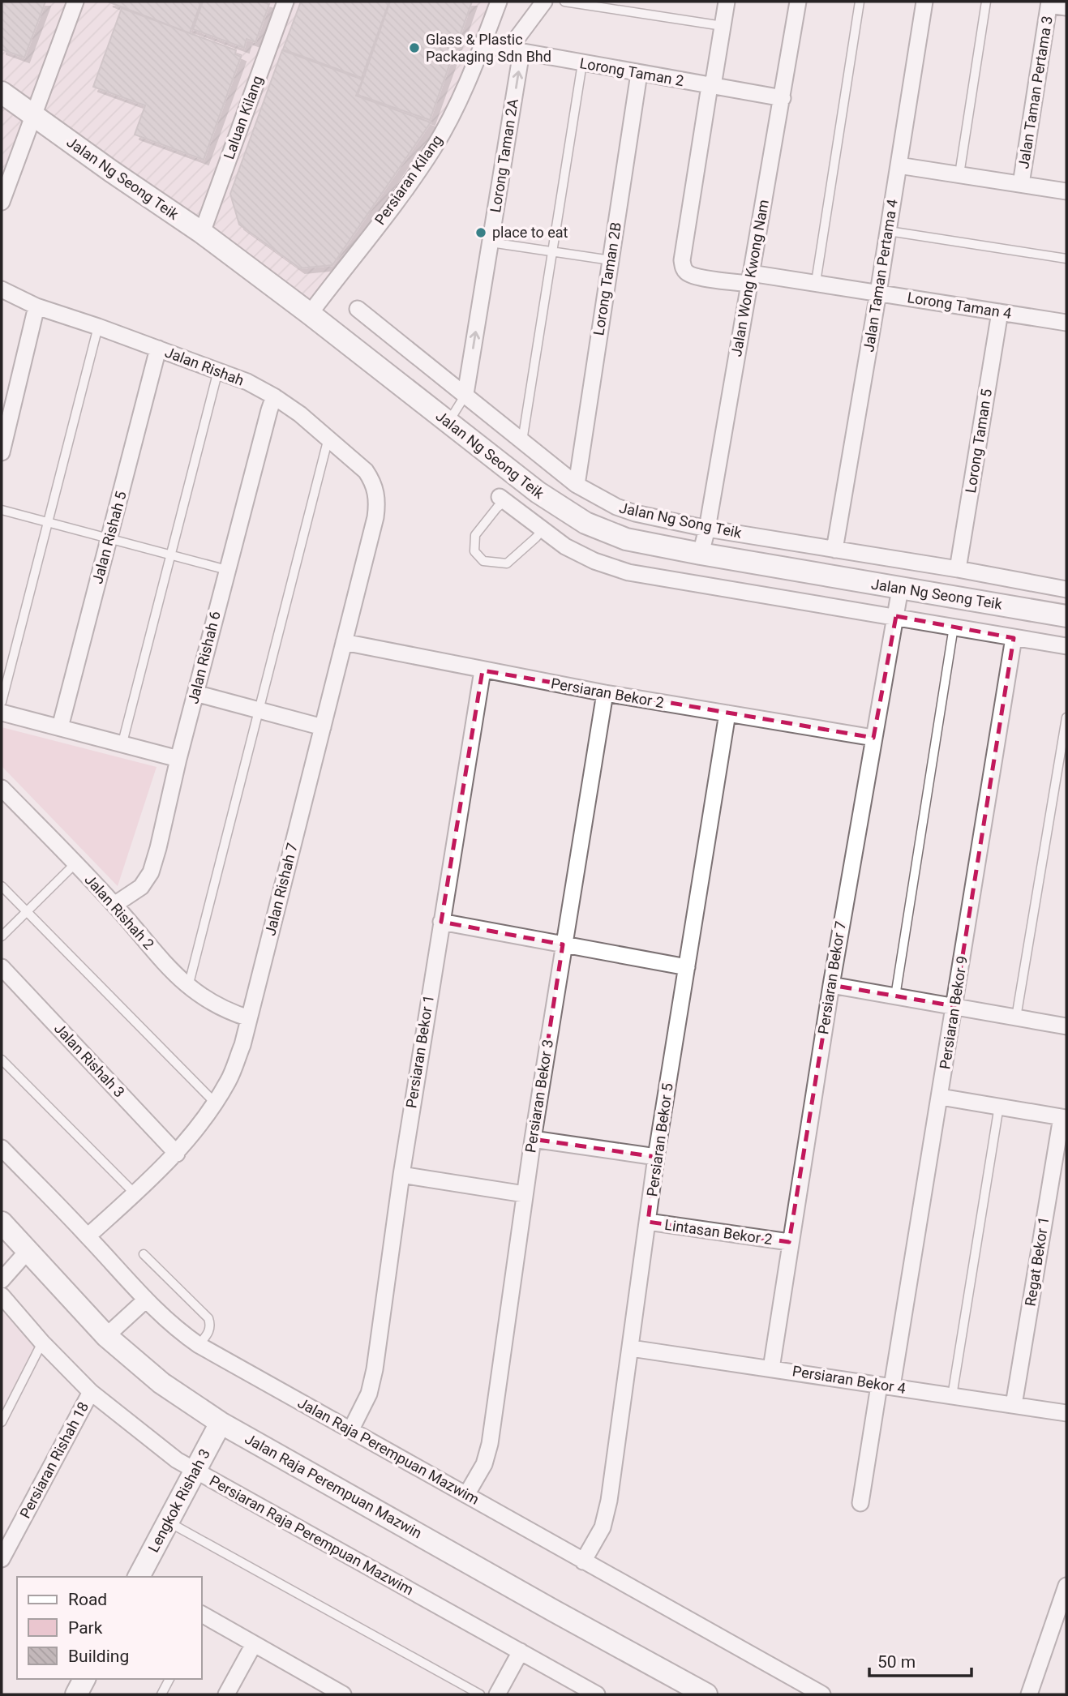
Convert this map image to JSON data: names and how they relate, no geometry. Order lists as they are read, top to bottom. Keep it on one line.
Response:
{"streets":{"main road":["Jalan Ng Seong Teik","Jalan Raja Perempuan Mazwin","Lengkok Rishah 3"],"street":["Lorong Taman 2","Jalan Taman Pertama 3","Laluan Kilang","Lorong Taman 2A","Persiaran Kilang","Jalan Taman Pertama 4","Jalan Wong Kwong Nam","Lorong Taman 2B","Lorong Taman 4","Jalan Rishah","Lorong Taman 5","Jalan Ng Song Teik","Jalan Rishah 5","Jalan Rishah 6","Persiaran Bekor 2","Jalan Rishah 7","Jalan Rishah 2","Persiaran Bekor 7","Persiaran Bekor 9","Persiaran Bekor 1","Jalan Rishah 3","Persiaran Bekor 3","Persiaran Bekor 5","Lintasan Bekor 2","Regat Bekor 1","Persiaran Bekor 4","Jalan Raja Perempuan Mazwim","Persiaran Rishah 18","Persiaran Raja Perempuan Mazwim"]},"crossings":[["Lorong Taman 2","Lorong Taman 2A"],["Lorong Taman 2","Persiaran Kilang"],["Lorong Taman 2","Jalan Wong Kwong Nam"],["Lorong Taman 2","Lorong Taman 2B"],["Lorong Taman 2","Lorong Taman 4"],["Laluan Kilang","Jalan Ng Seong Teik"],["Lorong Taman 2A","Jalan Ng Song Teik"],["Jalan Ng Seong Teik","Persiaran Kilang"],["Jalan Ng Seong Teik","Jalan Wong Kwong Nam"],["Jalan Ng Seong Teik","Persiaran Bekor 7"],["Jalan Ng Seong Teik","Persiaran Bekor 9"],["Jalan Taman Pertama 4","Lorong Taman 4"],["Jalan Taman Pertama 4","Jalan Ng Song Teik"],["Jalan Wong Kwong Nam","Lorong Taman 4"],["Jalan Wong Kwong Nam","Jalan Ng Song Teik"],["Lorong Taman 2B","Jalan Ng Song Teik"],["Lorong Taman 4","Lorong Taman 5"],["Jalan Rishah","Jalan Rishah 5"],["Jalan Rishah","Jalan Rishah 6"],["Jalan Rishah","Jalan Rishah 7"],["Lorong Taman 5","Jalan Ng Song Teik"],["Jalan Rishah 6","Jalan Rishah 2"],["Persiaran Bekor 2","Jalan Rishah 7"],["Persiaran Bekor 2","Persiaran Bekor 7"],["Persiaran Bekor 2","Persiaran Bekor 1"],["Persiaran Bekor 2","Persiaran Bekor 3"],["Persiaran Bekor 2","Persiaran Bekor 5"],["Jalan Rishah 7","Jalan Rishah 2"],["Jalan Rishah 7","Jalan Rishah 3"],["Jalan Rishah 7","Jalan Raja Perempuan Mazwim"],["Persiaran Bekor 7","Lintasan Bekor 2"],["Persiaran Bekor 7","Persiaran Bekor 4"],["Persiaran Bekor 9","Persiaran Bekor 4"],["Persiaran Bekor 1","Jalan Raja Perempuan Mazwim"],["Persiaran Bekor 3","Jalan Raja Perempuan Mazwim"],["Persiaran Bekor 5","Lintasan Bekor 2"],["Persiaran Bekor 5","Persiaran Bekor 4"],["Persiaran Bekor 5","Jalan Raja Perempuan Mazwim"],["Regat Bekor 1","Persiaran Bekor 4"],["Persiaran Rishah 18","Persiaran Raja Perempuan Mazwim"],["Jalan Raja Perempuan Mazwin","Lengkok Rishah 3"],["Lengkok Rishah 3","Persiaran Raja Perempuan Mazwim"]],"one_way":["Lorong Taman 2A"],"places":["Glass & Plastic Packaging Sdn Bhd","place to eat"],"legend":["Road","Park","Building"],"scale_bar":"50 m"}
